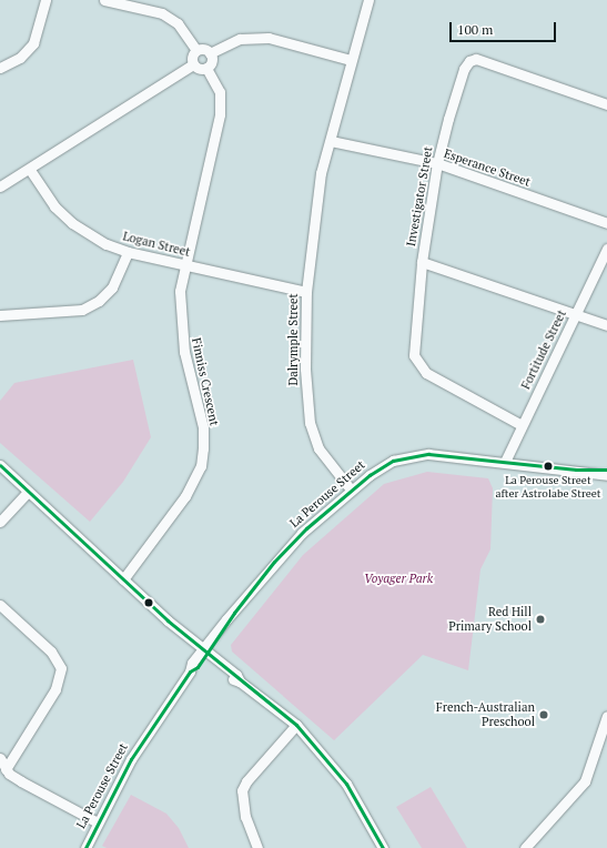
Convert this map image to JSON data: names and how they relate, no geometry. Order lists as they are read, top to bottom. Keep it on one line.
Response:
{"streets":{"street":["Esperance Street","Investigator Street","Logan Street","Dalrymple Street","Fortitude Street","Finniss Crescent","La Perouse Street"]},"crossings":[["Esperance Street","Investigator Street"],["Esperance Street","Dalrymple Street"],["Investigator Street","Fortitude Street"],["Logan Street","Dalrymple Street"],["Logan Street","Finniss Crescent"],["Dalrymple Street","La Perouse Street"],["Fortitude Street","La Perouse Street"]],"parks":["Voyager Park"],"places":["La Perouse Street after Astrolabe Street","Red Hill Primary School","French-Australian Preschool"],"scale_bar":"100 m"}
